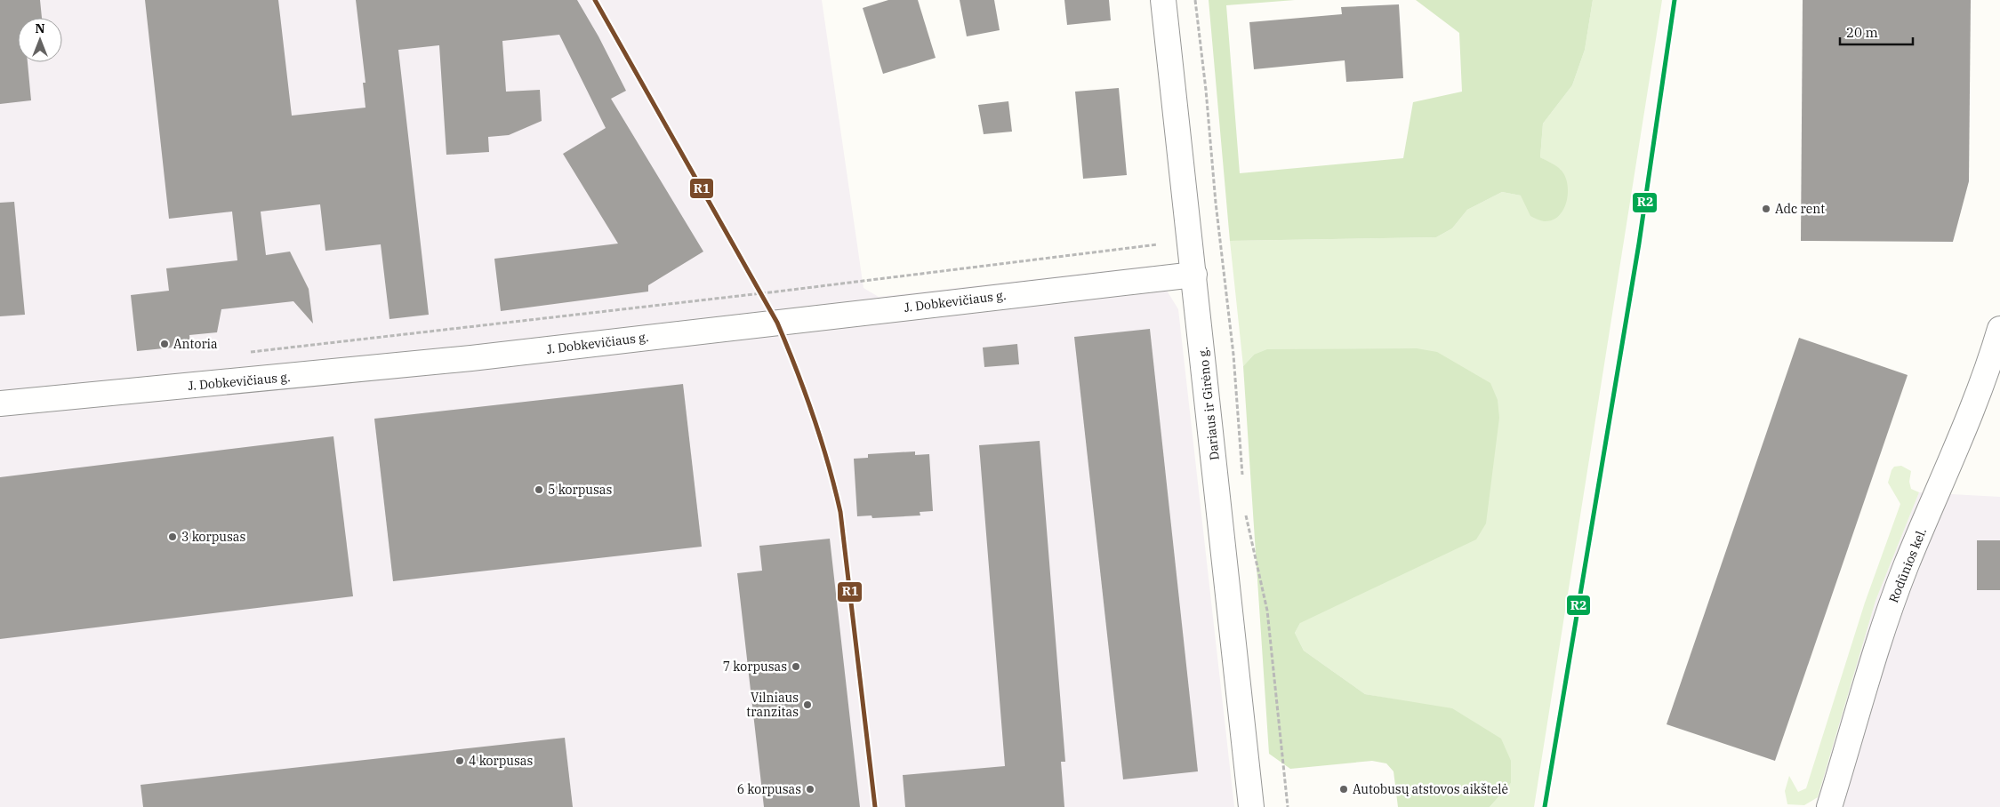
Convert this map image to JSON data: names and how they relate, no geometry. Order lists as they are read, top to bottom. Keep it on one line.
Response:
{"streets":{"street":["J. Dobkevičiaus g.","Dariaus ir Girėno g.","Rodūnios kel."]},"crossings":[["J. Dobkevičiaus g.","Dariaus ir Girėno g."]],"places":["Adc rent","Antoria","5 korpusas","3 korpusas","7 korpusas","Vilniaus tranzitas","4 korpusas","6 korpusas","Autobusų atstovos aikštelė"],"lines":["transit line R1","transit line R2"],"scale_bar":"20 m","north":"top"}
